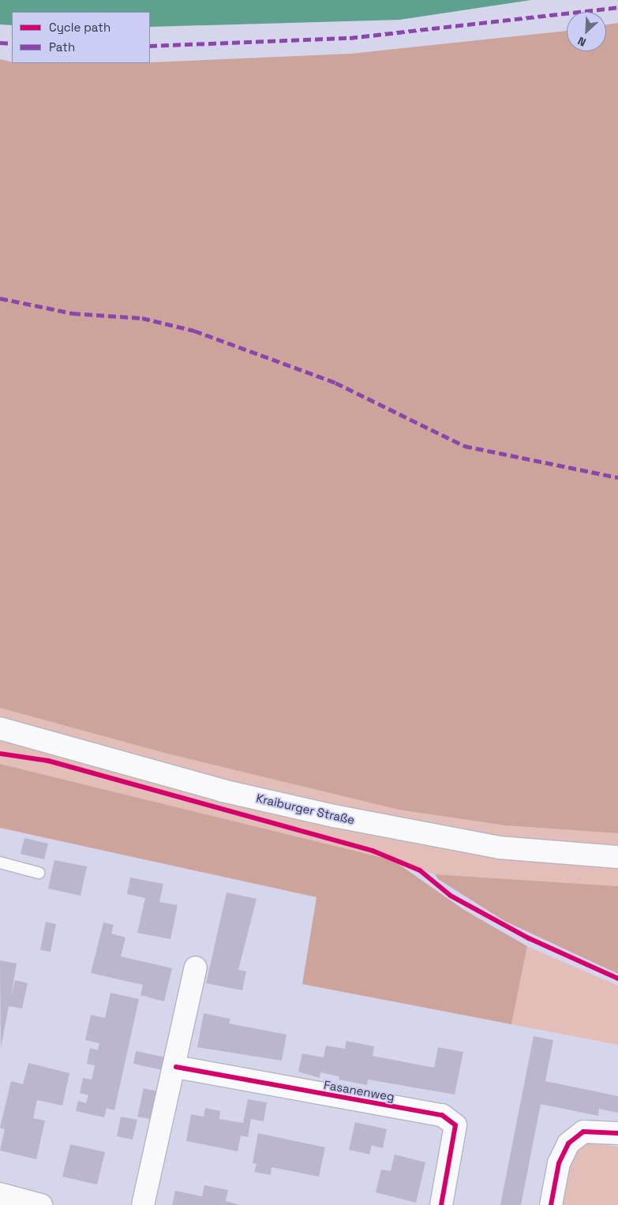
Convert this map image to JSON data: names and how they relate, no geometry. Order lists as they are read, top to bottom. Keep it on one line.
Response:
{"streets":{"street":["Kraiburger Straße","Fasanenweg"]},"legend":["Cycle path","Path"],"north":"bottom left"}
